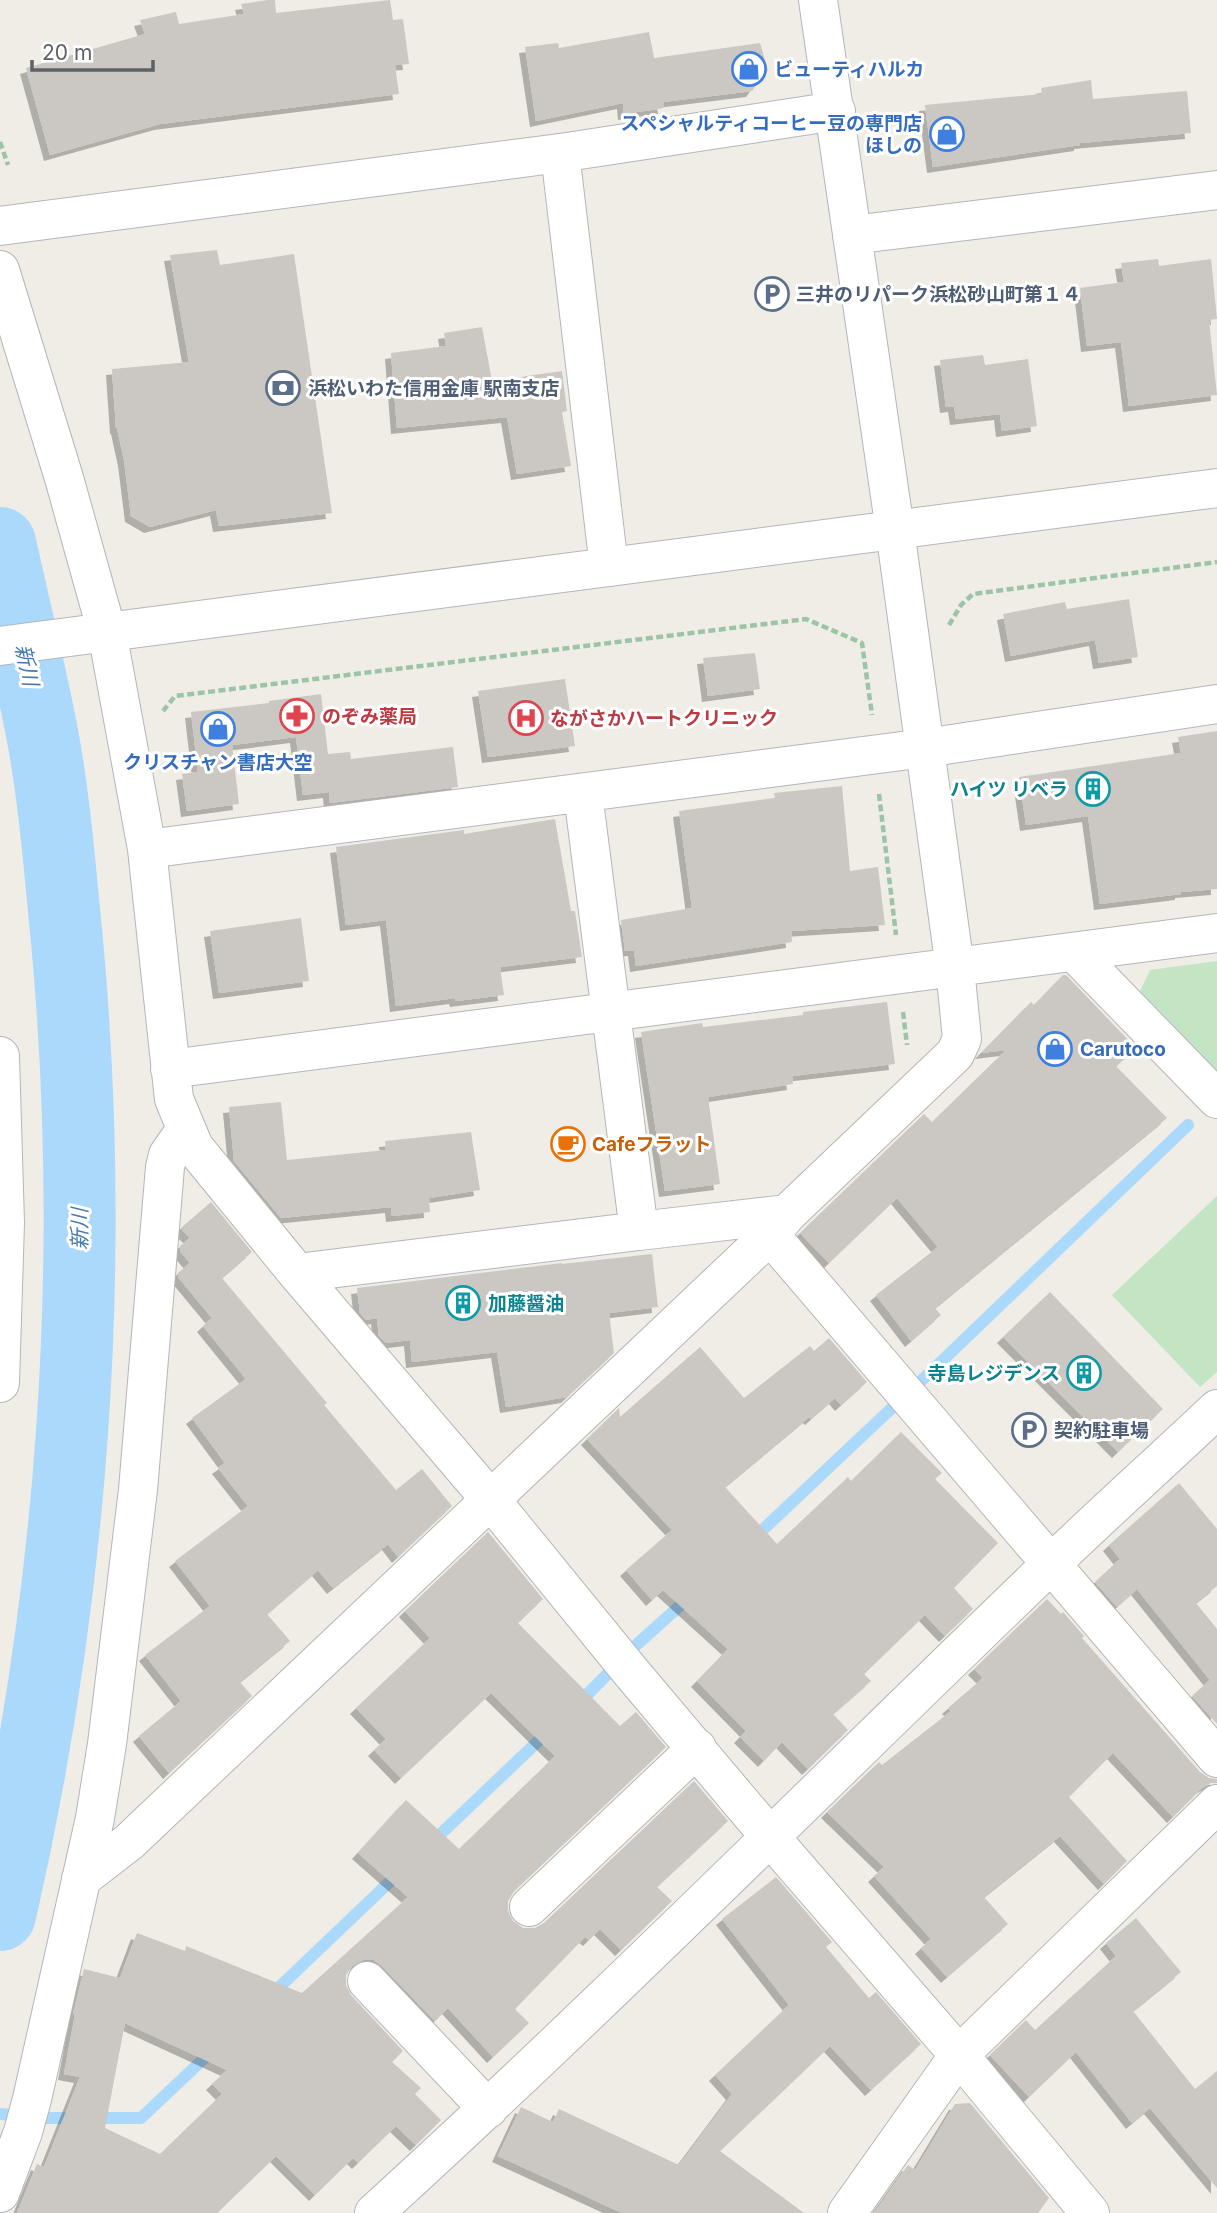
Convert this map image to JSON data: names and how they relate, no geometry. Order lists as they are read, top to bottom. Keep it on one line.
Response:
{"water":["新川"],"places":{"shop":["ビューティハルカ","スペシャルティコーヒー豆の専門店 ほしの","クリスチャン書店大空","Carutoco"],"parking":["三井のリパーク浜松砂山町第１４","契約駐車場"],"bank":["浜松いわた信用金庫 駅南支店"],"pharmacy":["のぞみ薬局"],"hospital":["ながさかハートクリニック"],"building":["ハイツ リベラ","加藤醤油","寺島レジデンス"],"cafe":["Cafeフラット"]},"scale_bar":"20 m"}
